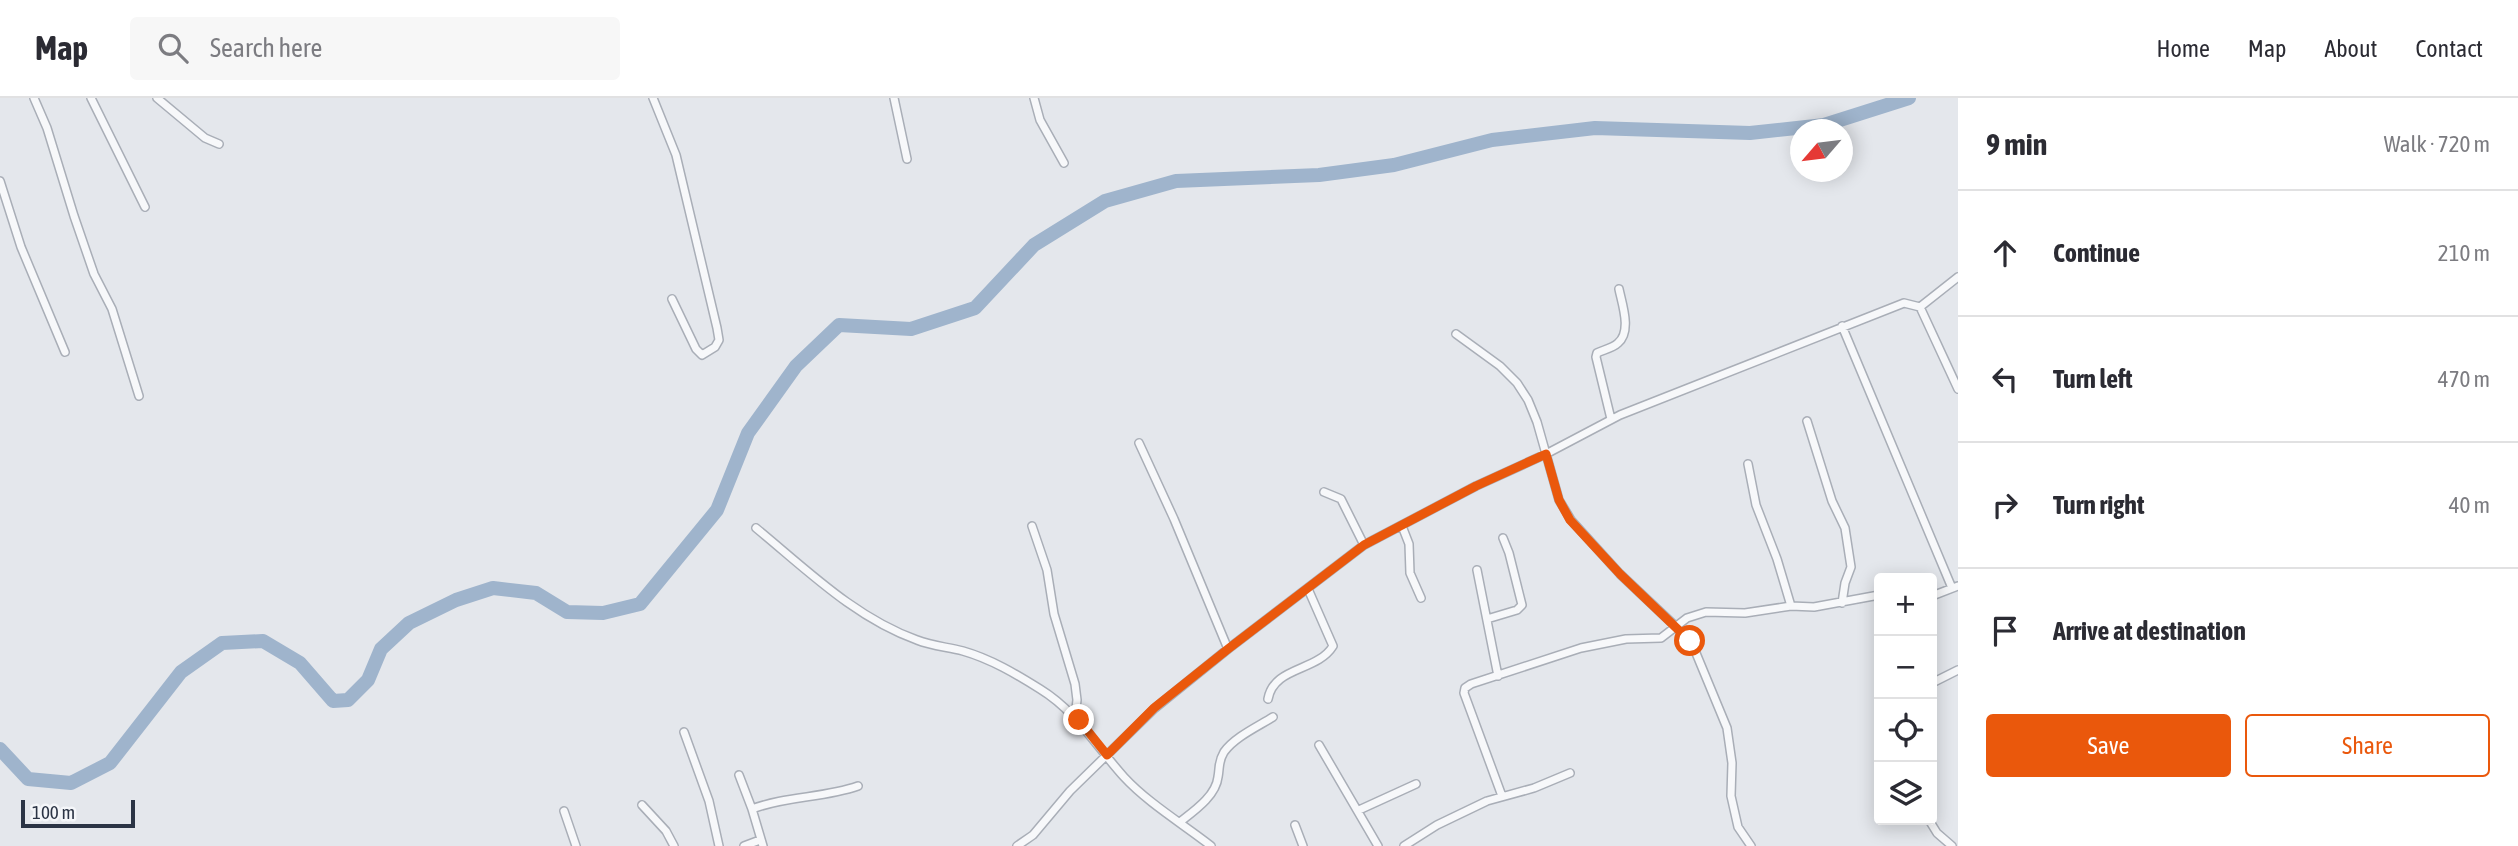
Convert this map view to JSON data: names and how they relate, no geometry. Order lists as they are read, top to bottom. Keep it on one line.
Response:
{"scale_bar":"100 m","north":"bottom left","page":{"header":"Map","search":"Search here","nav":["Home","Map","About","Contact"],"heading":["9 min","Walk · 720 m"],"list":[["Continue","210 m"],["Turn left","470 m"],["Turn right","40 m"],"Arrive at destination"],"map_buttons":["+","−"],"buttons":["Save","Share"],"scale":"100 m"}}
